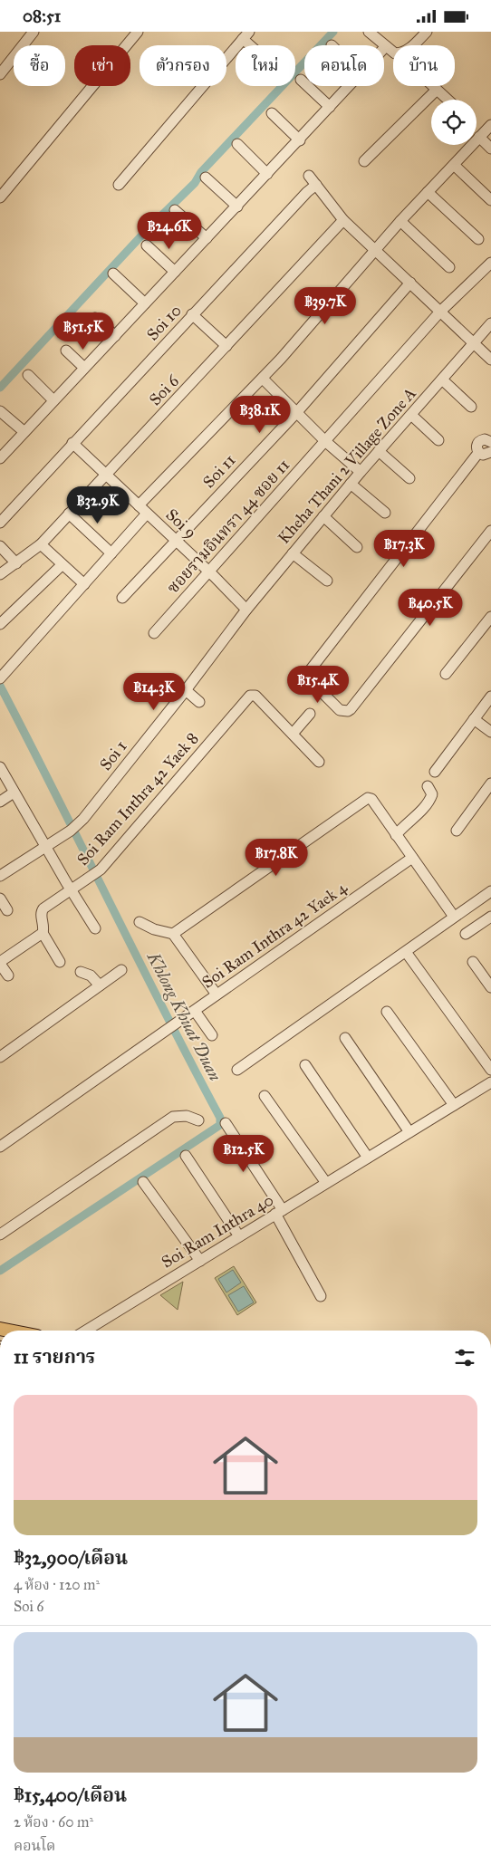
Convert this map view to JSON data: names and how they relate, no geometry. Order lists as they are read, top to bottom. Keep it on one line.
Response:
{"streets":{"street":["Soi 10","Soi 6","Kheha Thani 2 Village Zone A","Soi 11","Soi 9","ซอยรามอินทรา 44 ซอย 11","Soi 1","Soi Ram Inthra 42 Yaek 8","Soi Ram Inthra 42 Yaek 4","Soi Ram Inthra 40"]},"crossings":[["Soi 10","Soi 9"],["Soi 6","Soi 9"],["Kheha Thani 2 Village Zone A","Soi 9"],["Kheha Thani 2 Village Zone A","Soi 1"],["Soi 11","Soi 9"],["Soi 9","ซอยรามอินทรา 44 ซอย 11"],["Soi 9","Soi 1"]],"water":["Khlong Khuat Duan"],"page":{"status":"08:51","chip":["ซื้อ","เช่า","ตัวกรอง","ใหม่","คอนโด","บ้าน"],"price":["฿24.6K","฿39.7K","฿51.5K","฿38.1K","฿32.9K","฿17.3K","฿40.5K","฿15.4K","฿14.3K","฿17.8K","฿12.5K"],"heading":"11 รายการ","list":[{"name":"฿32,900/เดือน","note":"4 ห้อง · 120 m² · Soi 6"},{"name":"฿15,400/เดือน","note":"2 ห้อง · 60 m² · คอนโด"}]}}
